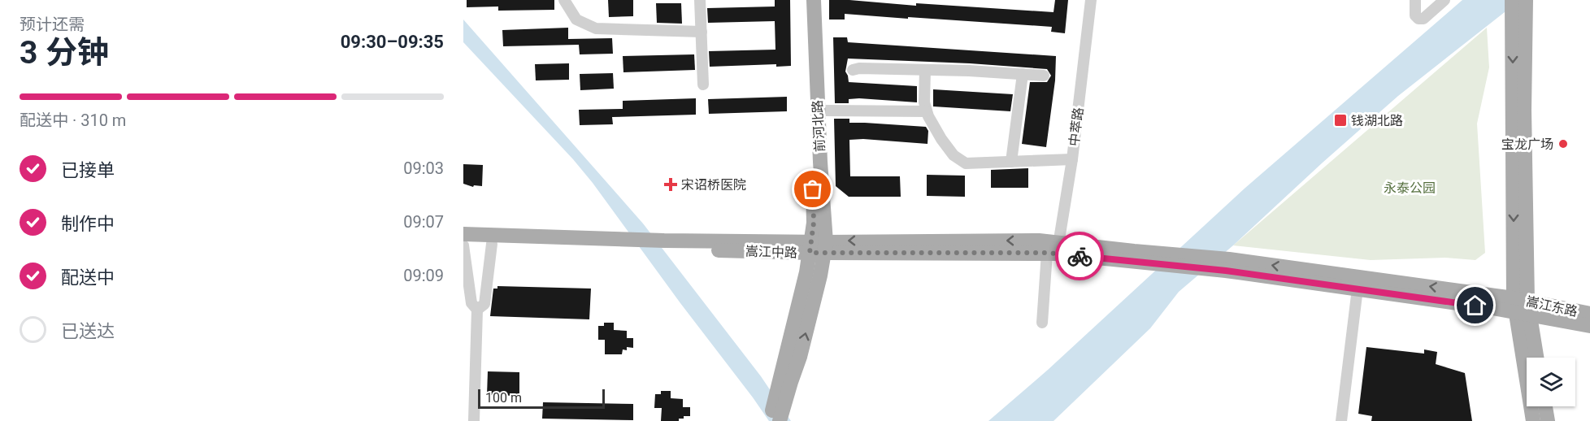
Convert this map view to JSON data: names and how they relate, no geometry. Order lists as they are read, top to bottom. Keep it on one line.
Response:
{"streets":{"main road":["前河北路","嵩江中路","嵩江东路"],"street":["中萃路"]},"crossings":[["前河北路","嵩江中路"],["中萃路","嵩江中路"],["嵩江中路","嵩江东路"]],"parks":["永泰公园"],"places":{"transit":["钱湖北路"],"other":["宝龙广场"],"health":["宋诏桥医院"]},"scale_bar":"100 m","page":{"heading":["3 分钟","预计还需","09:30–09:35"],"bar":"配送中 · 310 m","list":[["已接单","09:03"],["制作中","09:07"],["配送中","09:09"],"已送达"],"scale":"100 m"}}
